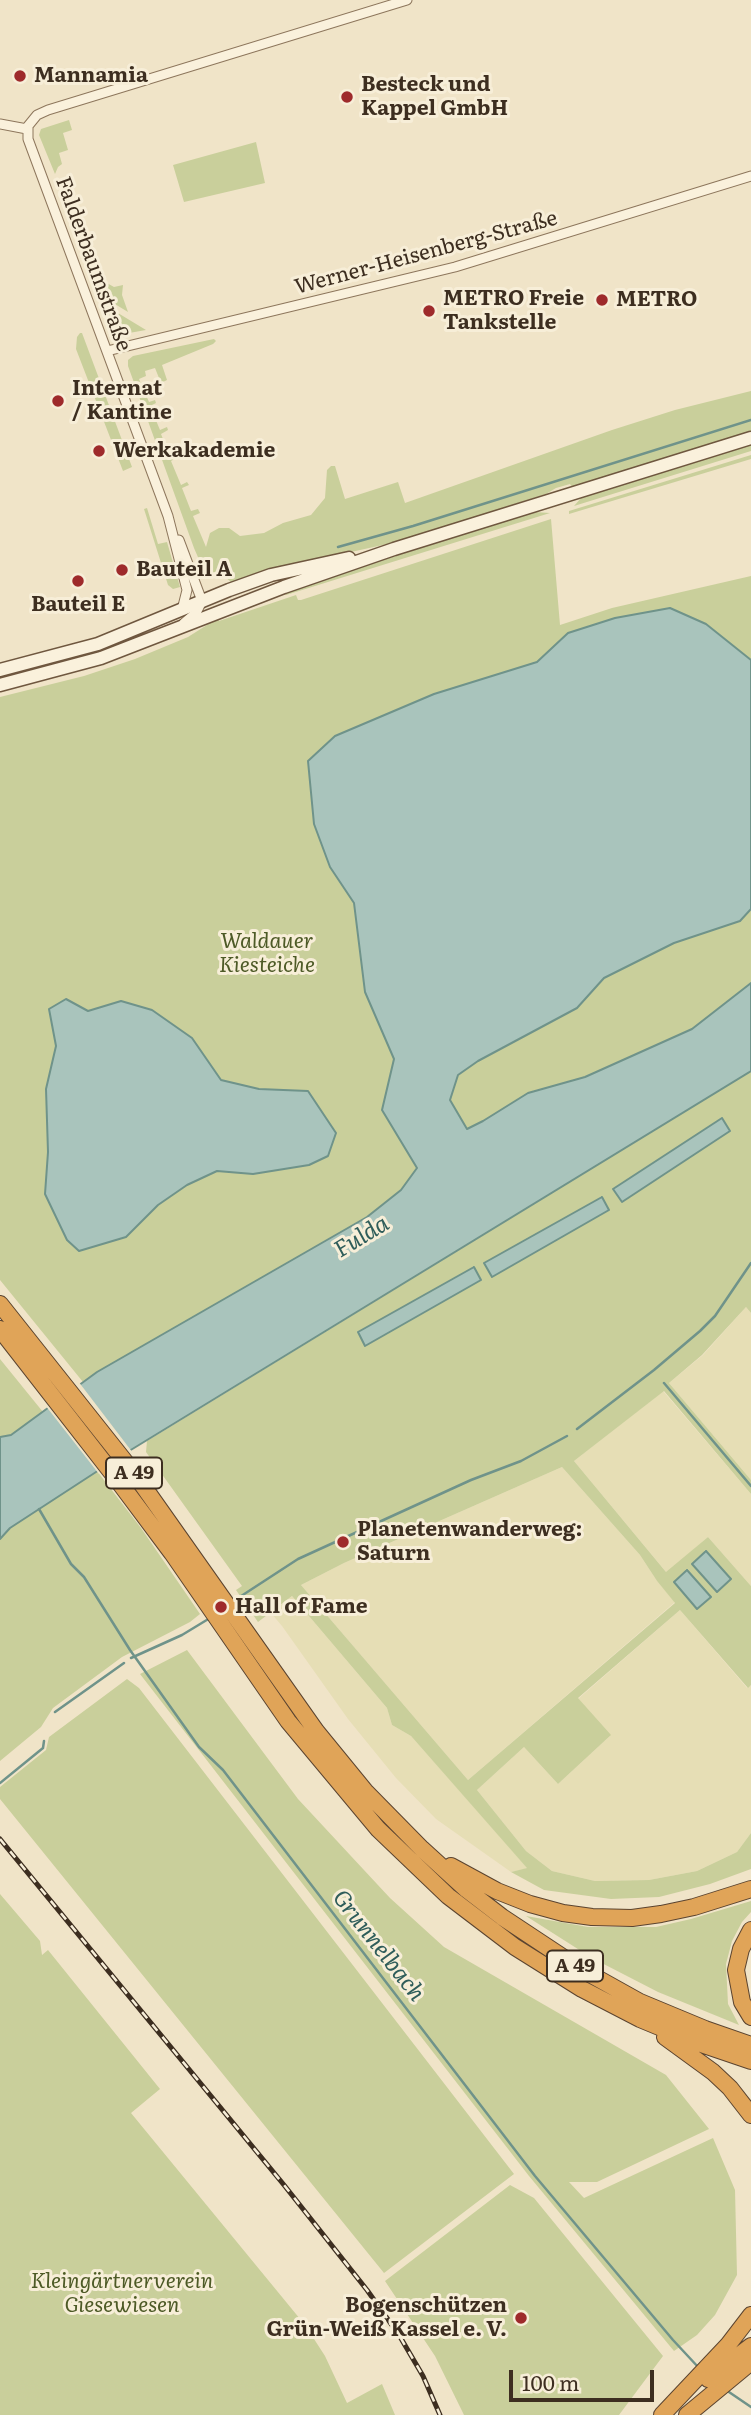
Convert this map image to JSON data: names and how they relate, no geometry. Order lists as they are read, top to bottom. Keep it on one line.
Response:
{"streets":{"highway":["A 49"],"street":["Werner-Heisenberg-Straße","Falderbaumstraße"]},"crossings":[["Werner-Heisenberg-Straße","Falderbaumstraße"]],"water":["Fulda","Grunnelbach"],"parks":["Waldauer Kiesteiche","Kleingärtnerverein Giesewiesen"],"places":["Mannamia","Besteck und Kappel GmbH","METRO","METRO Freie Tankstelle","Internat / Kantine","Werkakademie","Bauteil A","Bauteil E","Planetenwanderweg: Saturn","Hall of Fame","Bogenschützen Grün-Weiß Kassel e. V."],"scale_bar":"100 m"}
